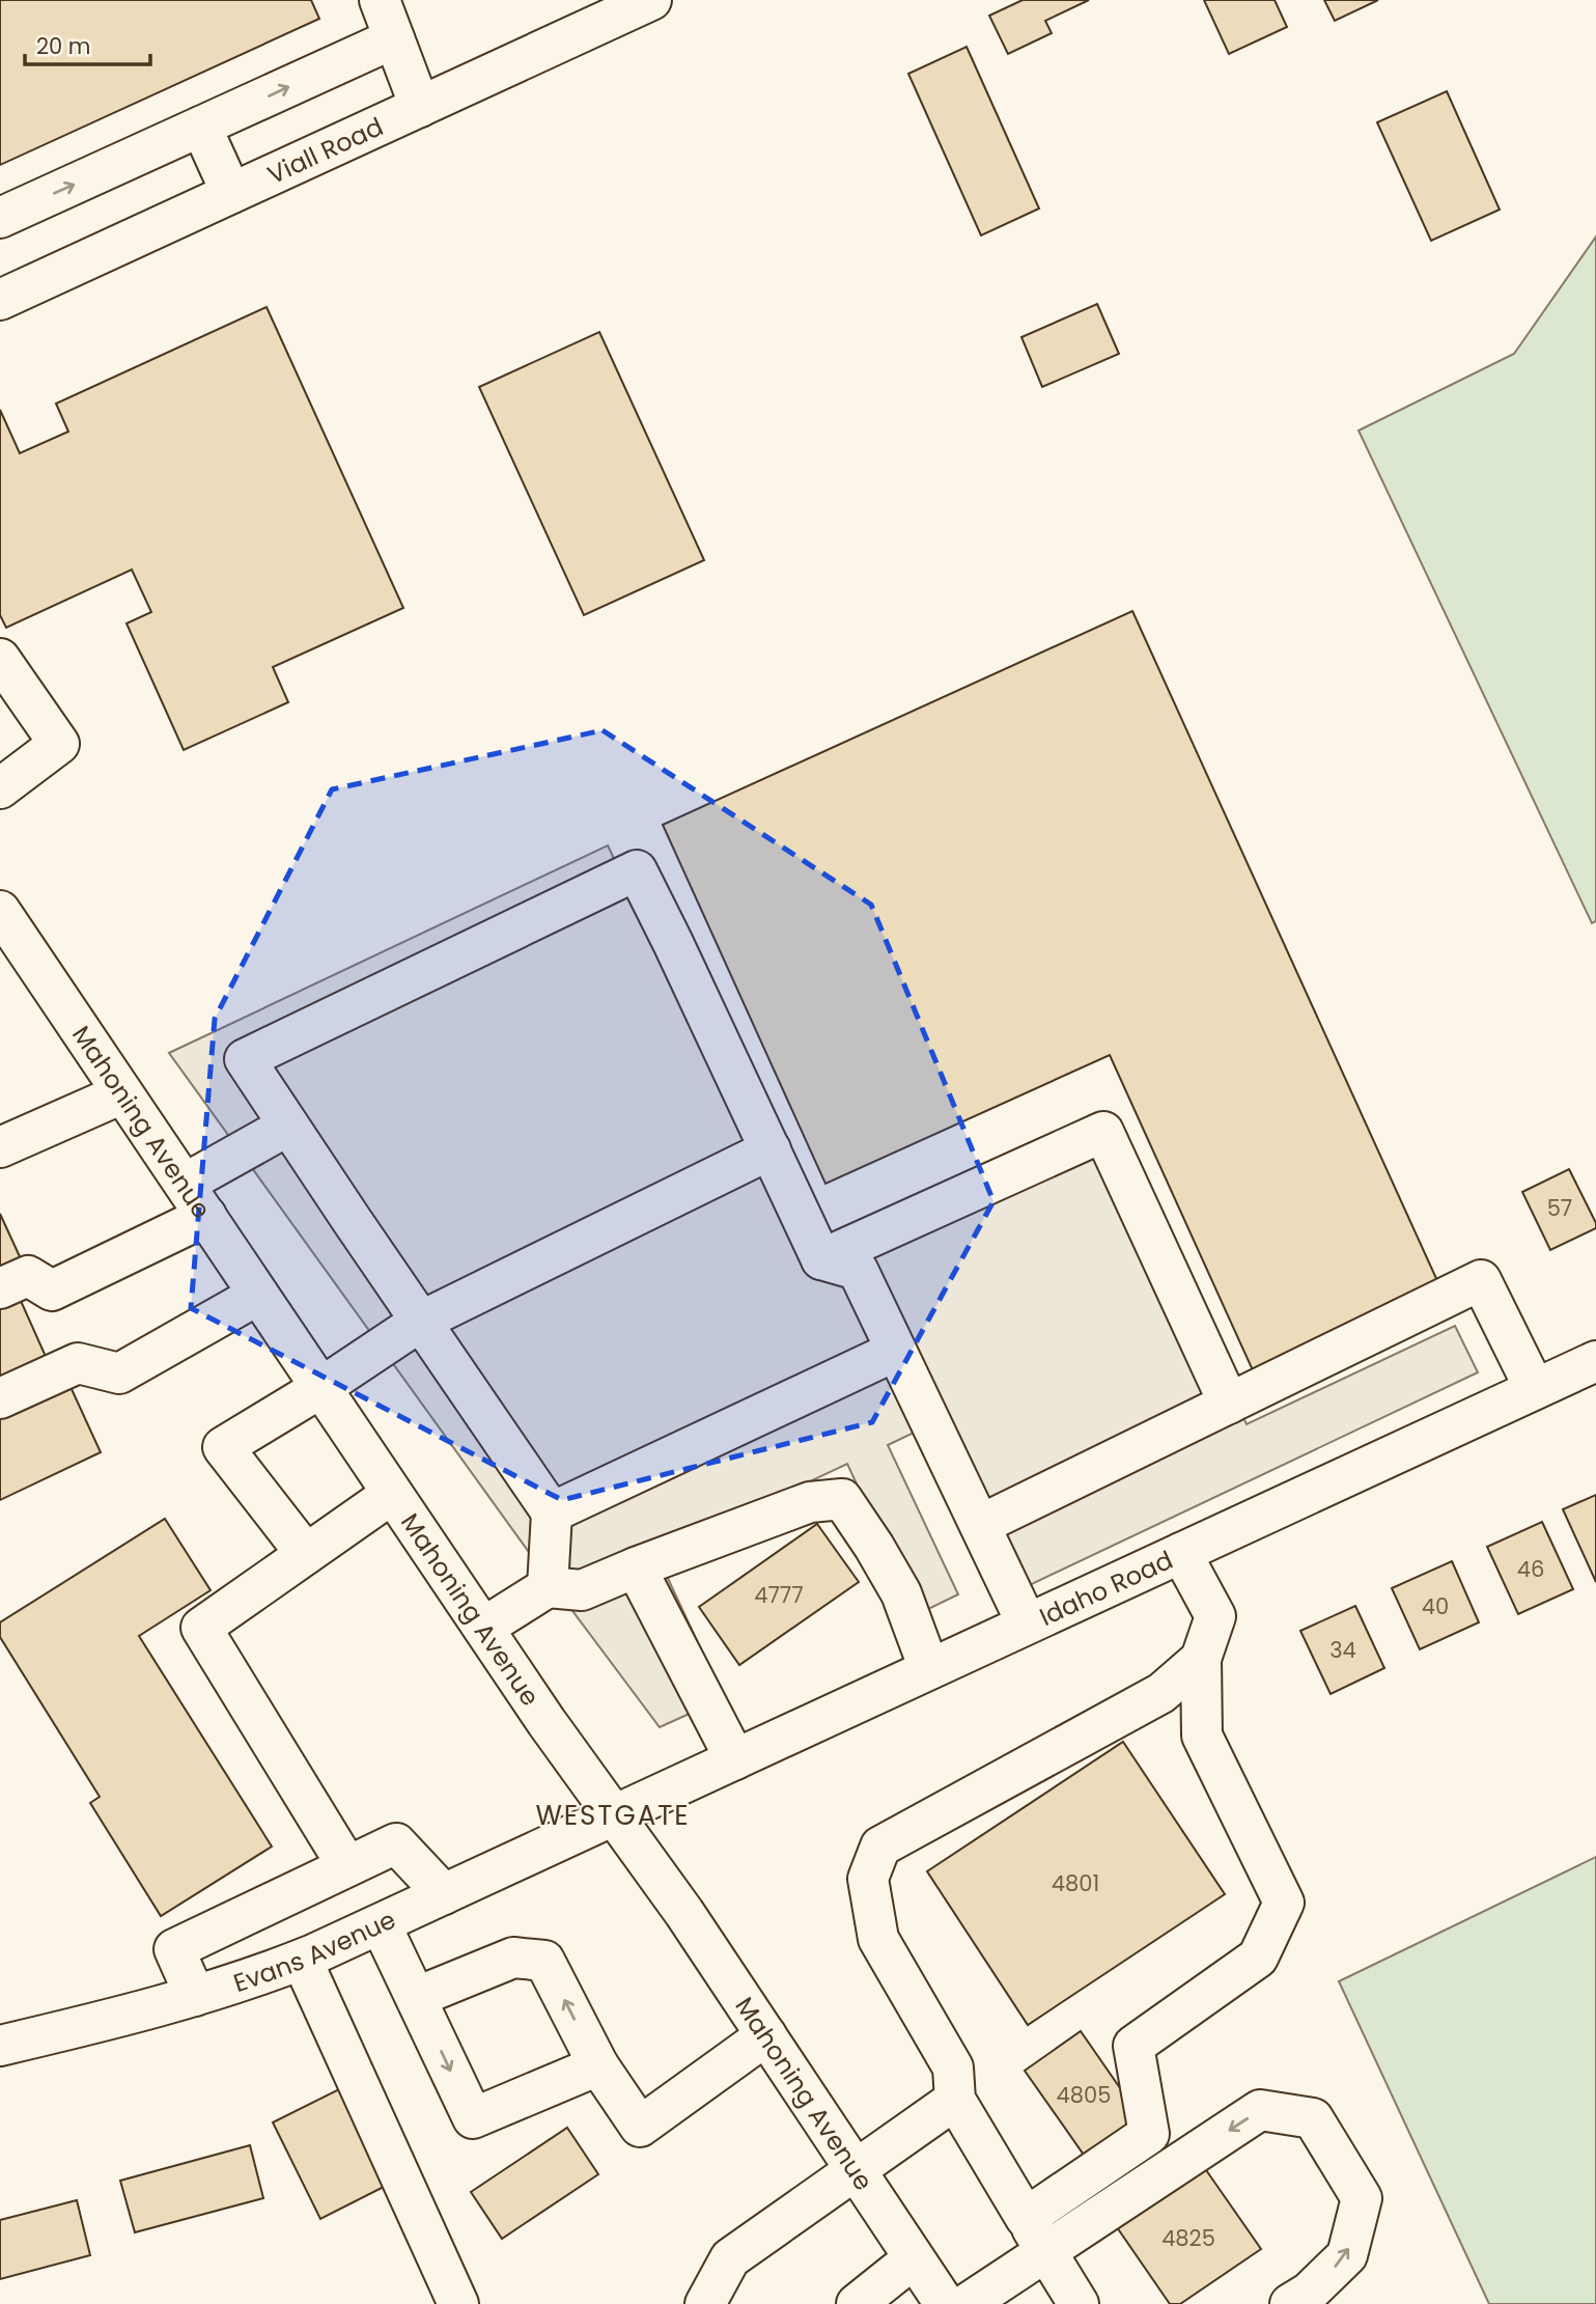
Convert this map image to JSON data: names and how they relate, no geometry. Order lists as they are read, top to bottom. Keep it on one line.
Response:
{"streets":{"street":["Viall Road","Mahoning Avenue","Idaho Road","Evans Avenue"]},"crossings":[["Mahoning Avenue","Idaho Road"],["Mahoning Avenue","Evans Avenue"],["Idaho Road","Evans Avenue"]],"districts":["WESTGATE"],"house_numbers":["57","46","4777","40","34","4801","4805","4825"],"scale_bar":"20 m"}
